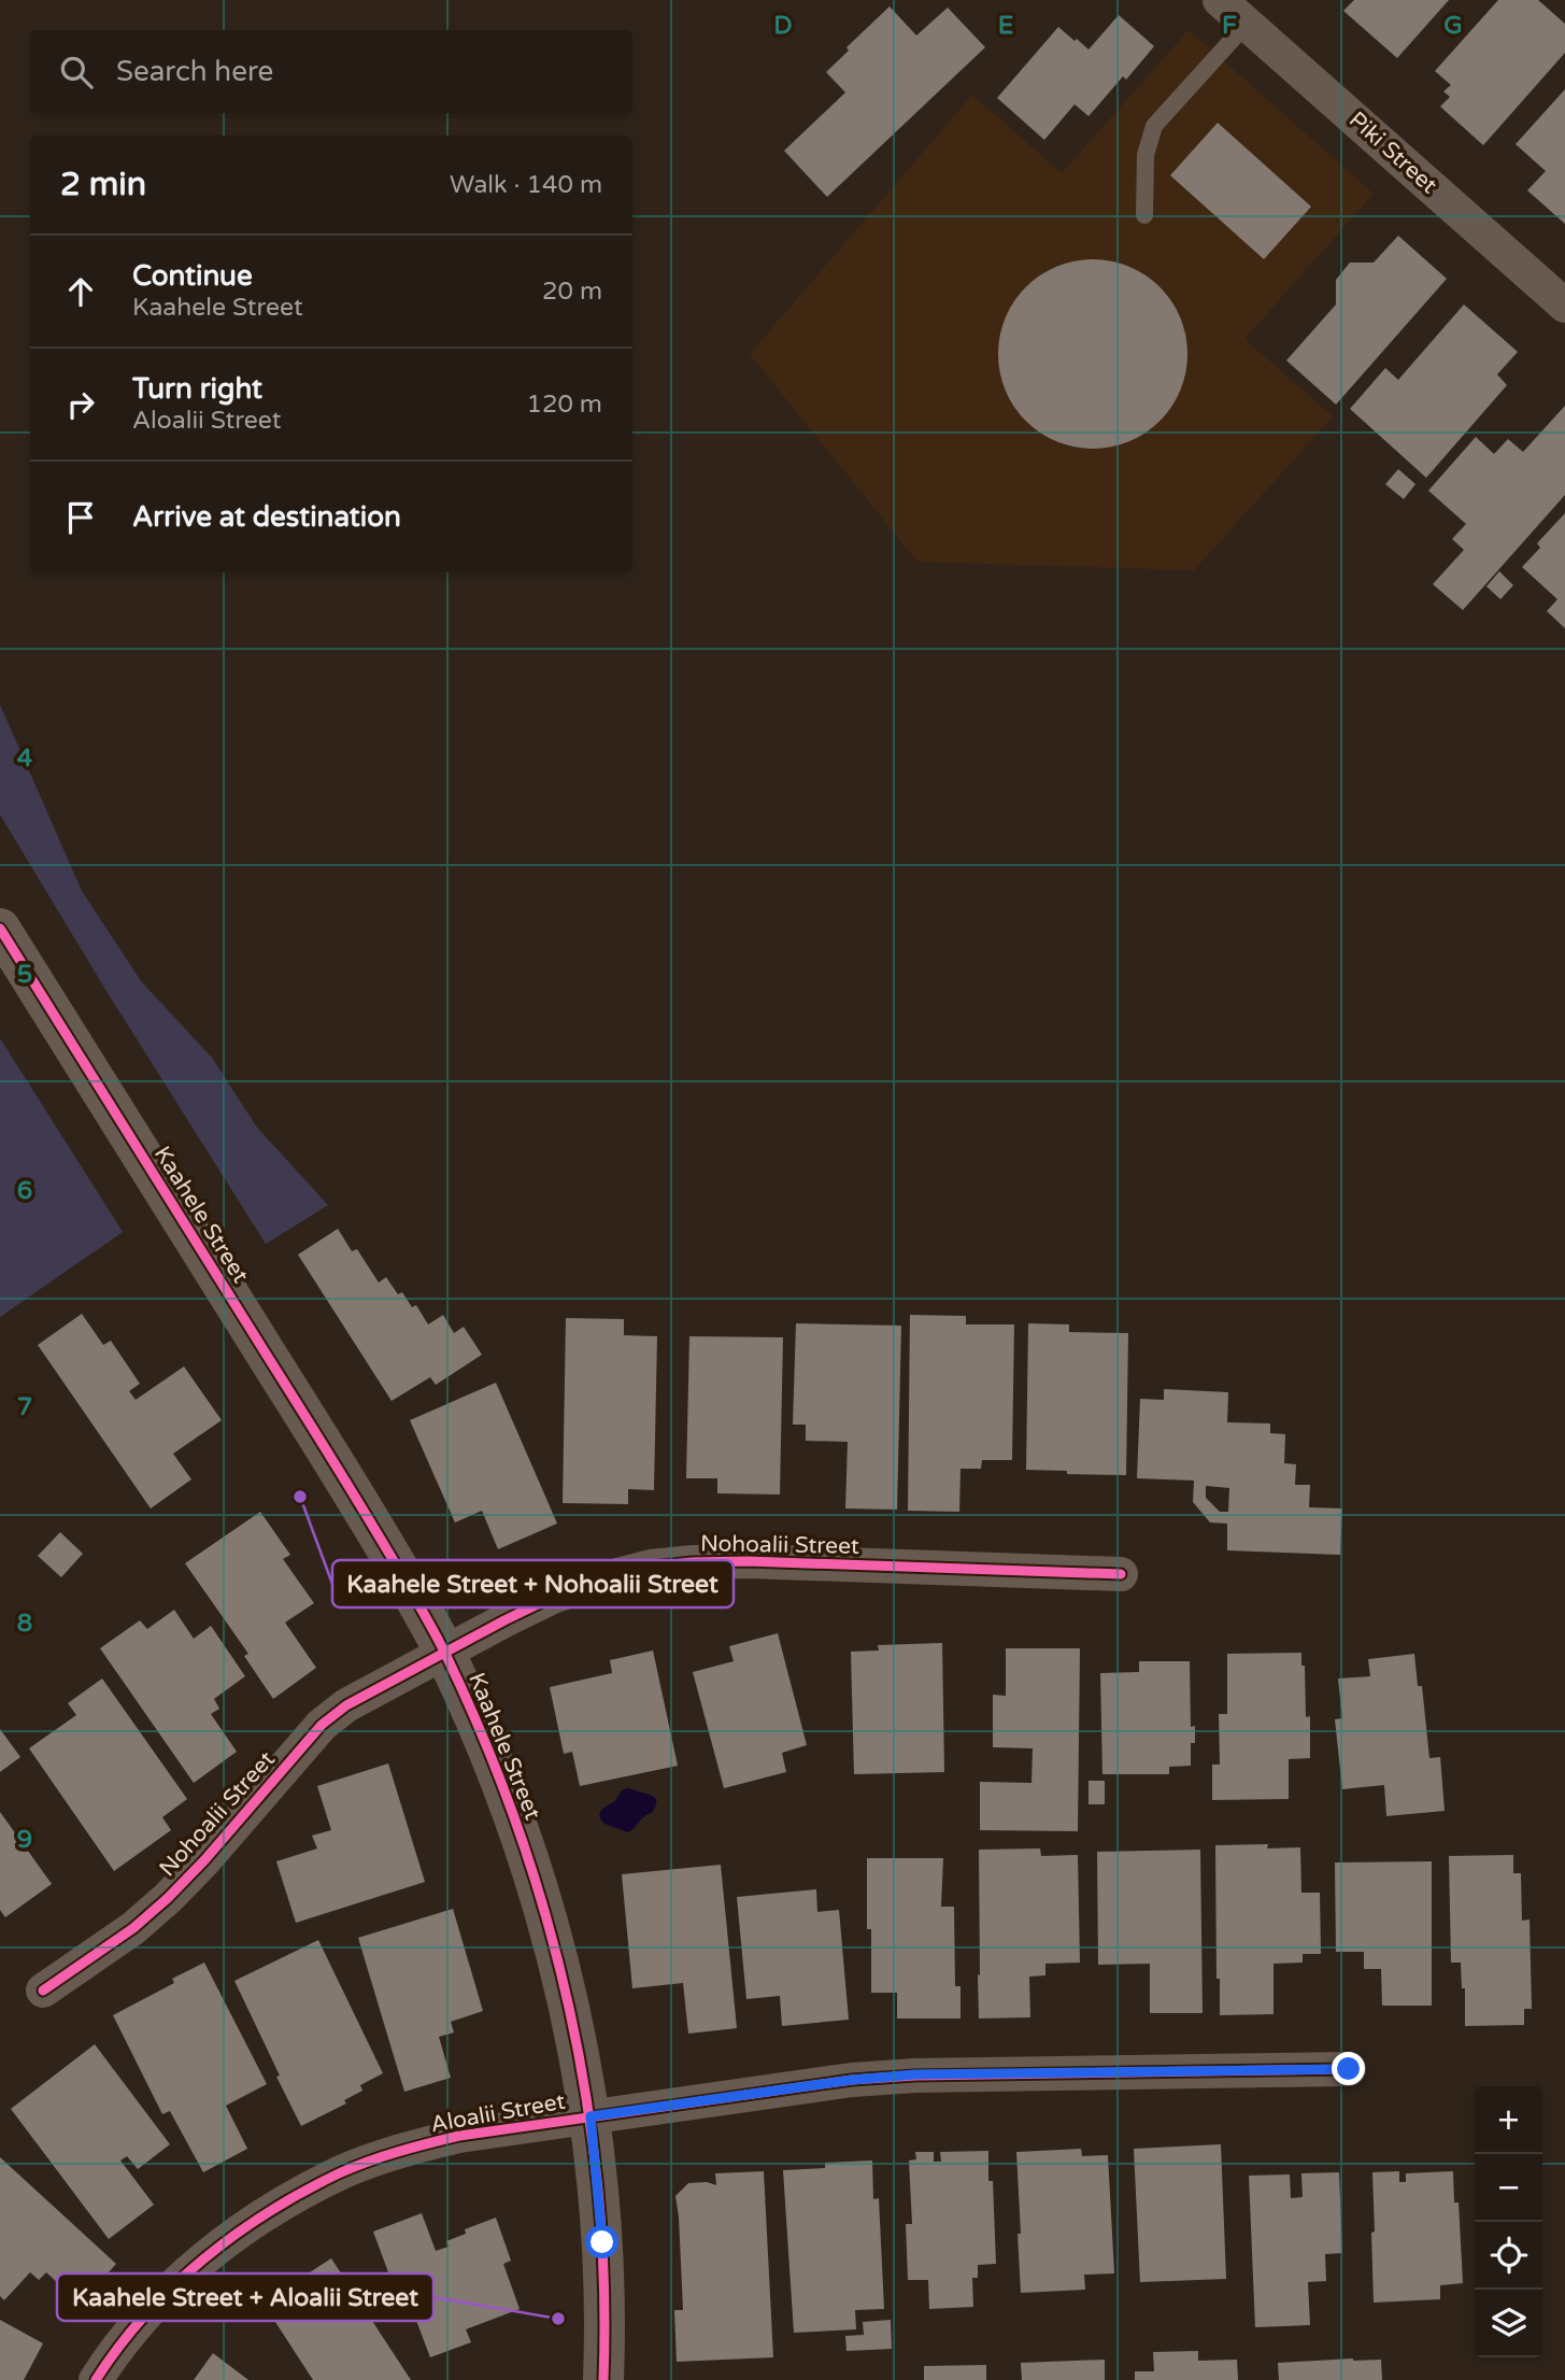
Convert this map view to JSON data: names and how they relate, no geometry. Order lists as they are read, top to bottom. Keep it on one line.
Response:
{"streets":{"street":["Piki Street","Kaahele Street","Nohoalii Street","Aloalii Street"]},"crossings":[["Kaahele Street","Nohoalii Street"],["Kaahele Street","Aloalii Street"]],"places":["Kaahele Street + Nohoalii Street","Kaahele Street + Aloalii Street"],"page":{"search":"Search here","heading":["2 min","Walk · 140 m"],"list":[["Continue","Kaahele Street","20 m"],["Turn right","Aloalii Street","120 m"],"Arrive at destination"],"map_buttons":["+","−"]},"grid":{"columns":["D","E","F","G"],"rows":["4","5","6","7","8","9"]}}
